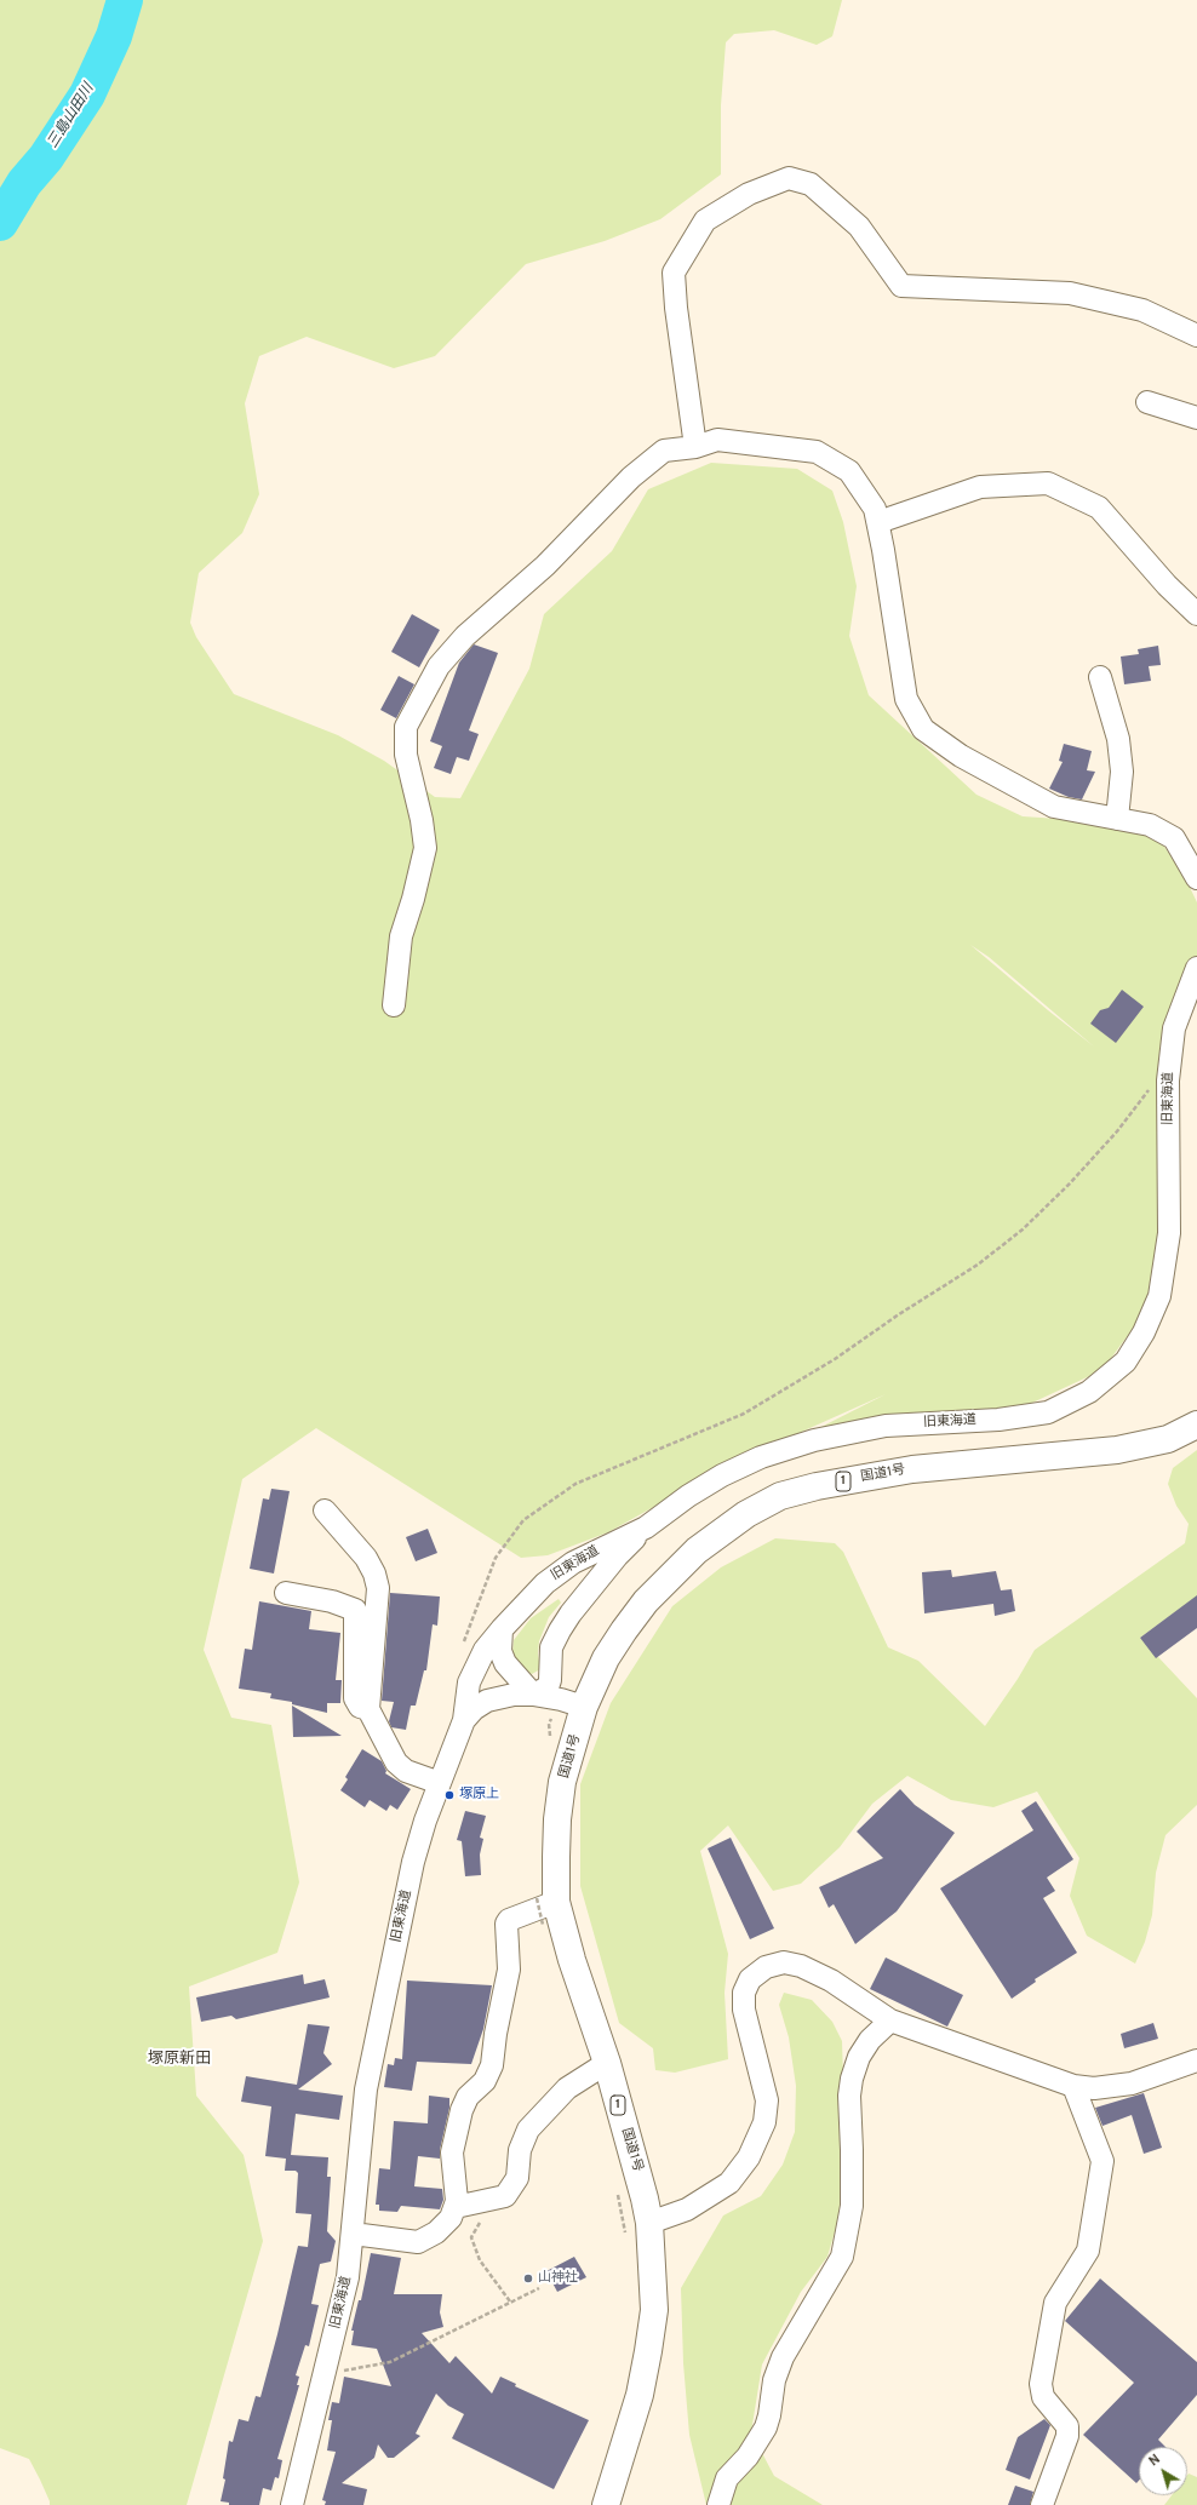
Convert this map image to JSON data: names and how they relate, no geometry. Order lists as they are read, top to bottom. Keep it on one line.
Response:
{"streets":{"highway":["国道1号","1"],"street":["旧東海道"]},"districts":["塚原新田"],"water":["三島山田川"],"places":["塚原上","山神社"],"north":"top left"}
